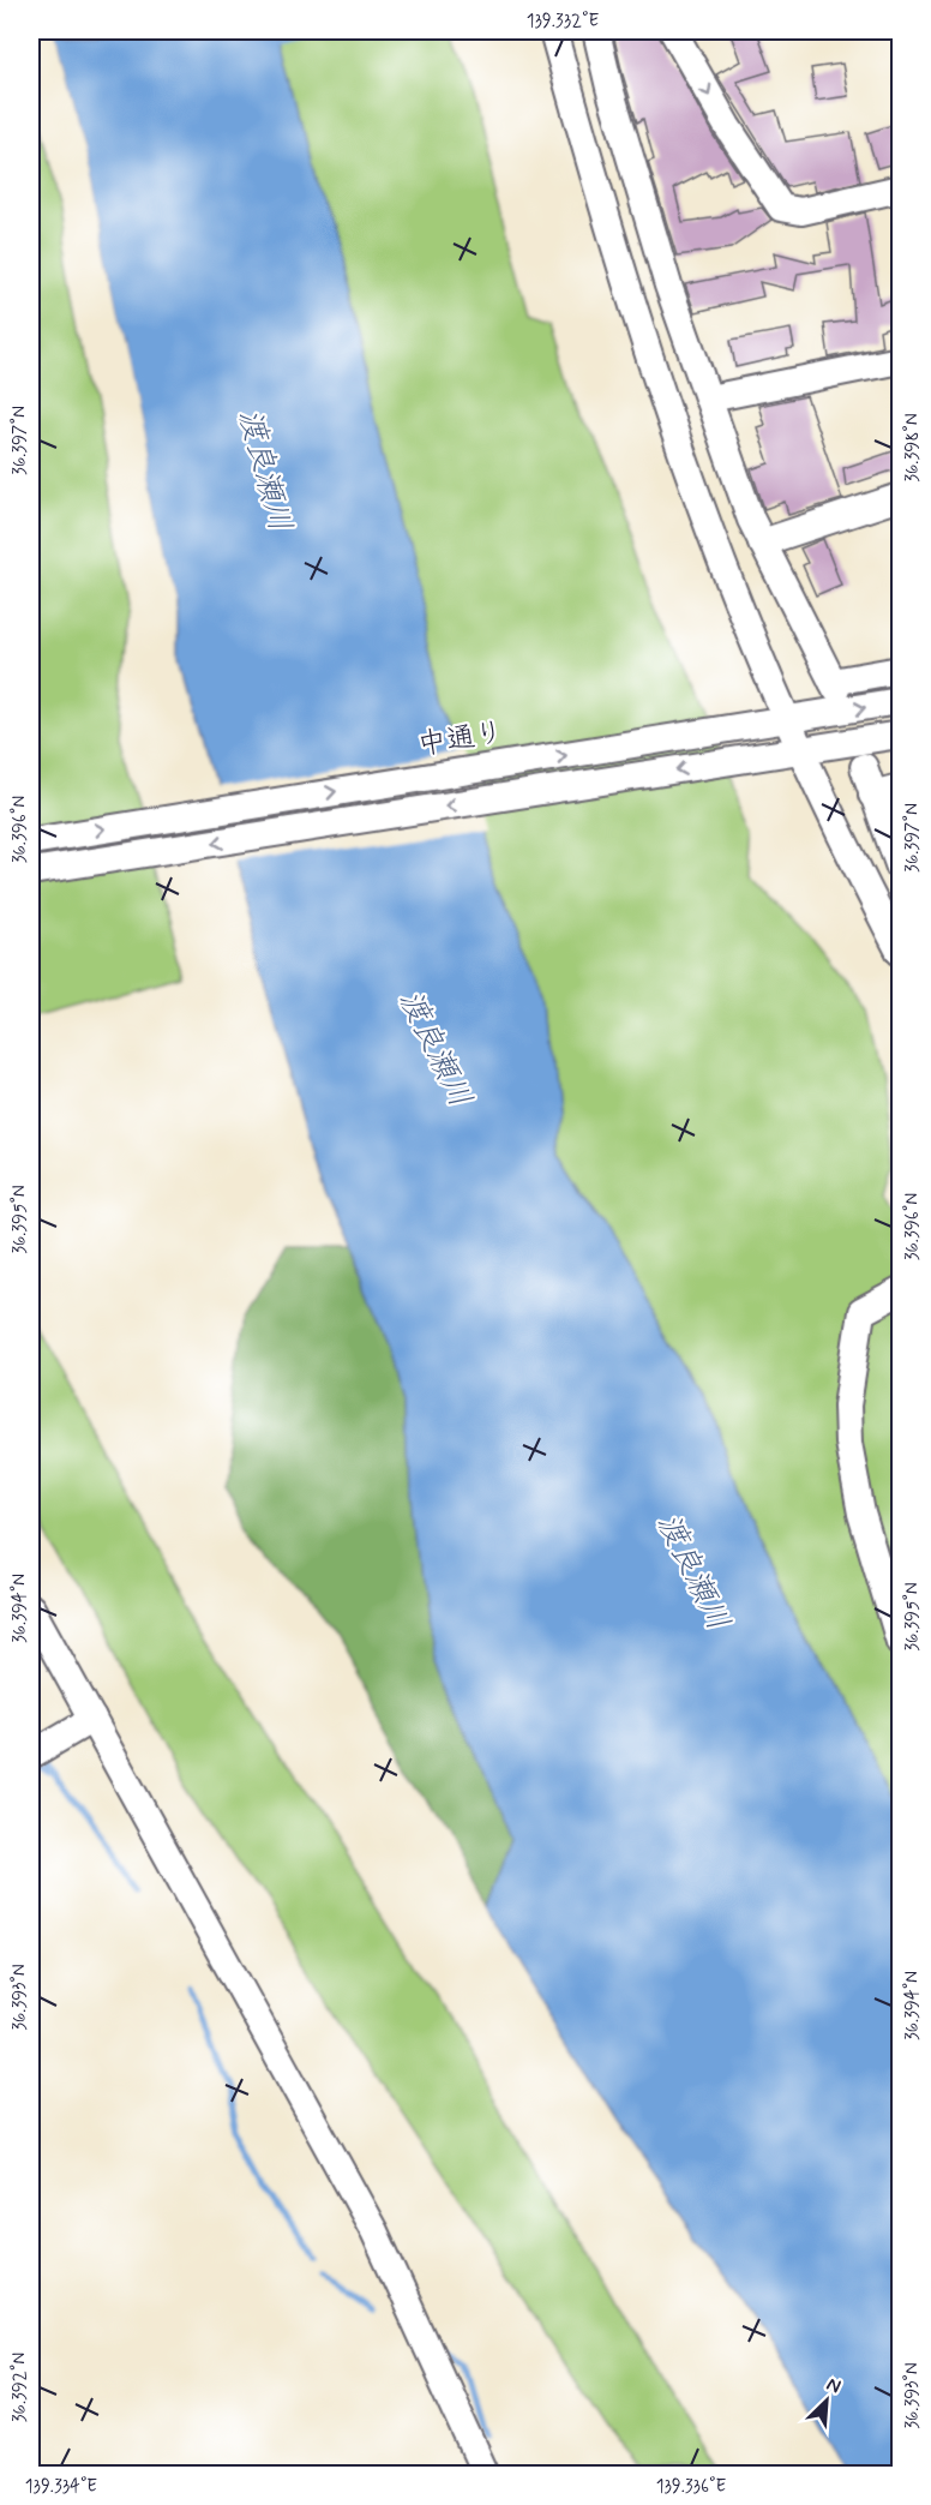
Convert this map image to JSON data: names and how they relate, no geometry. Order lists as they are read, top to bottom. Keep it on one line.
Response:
{"streets":{"street":["中通り"]},"water":["渡良瀬川"],"north":"top right","coordinates":["139.332°E","36.397°N","36.398°N","36.396°N","36.395°N","36.394°N","36.393°N","36.392°N","139.334°E","139.336°E"]}
